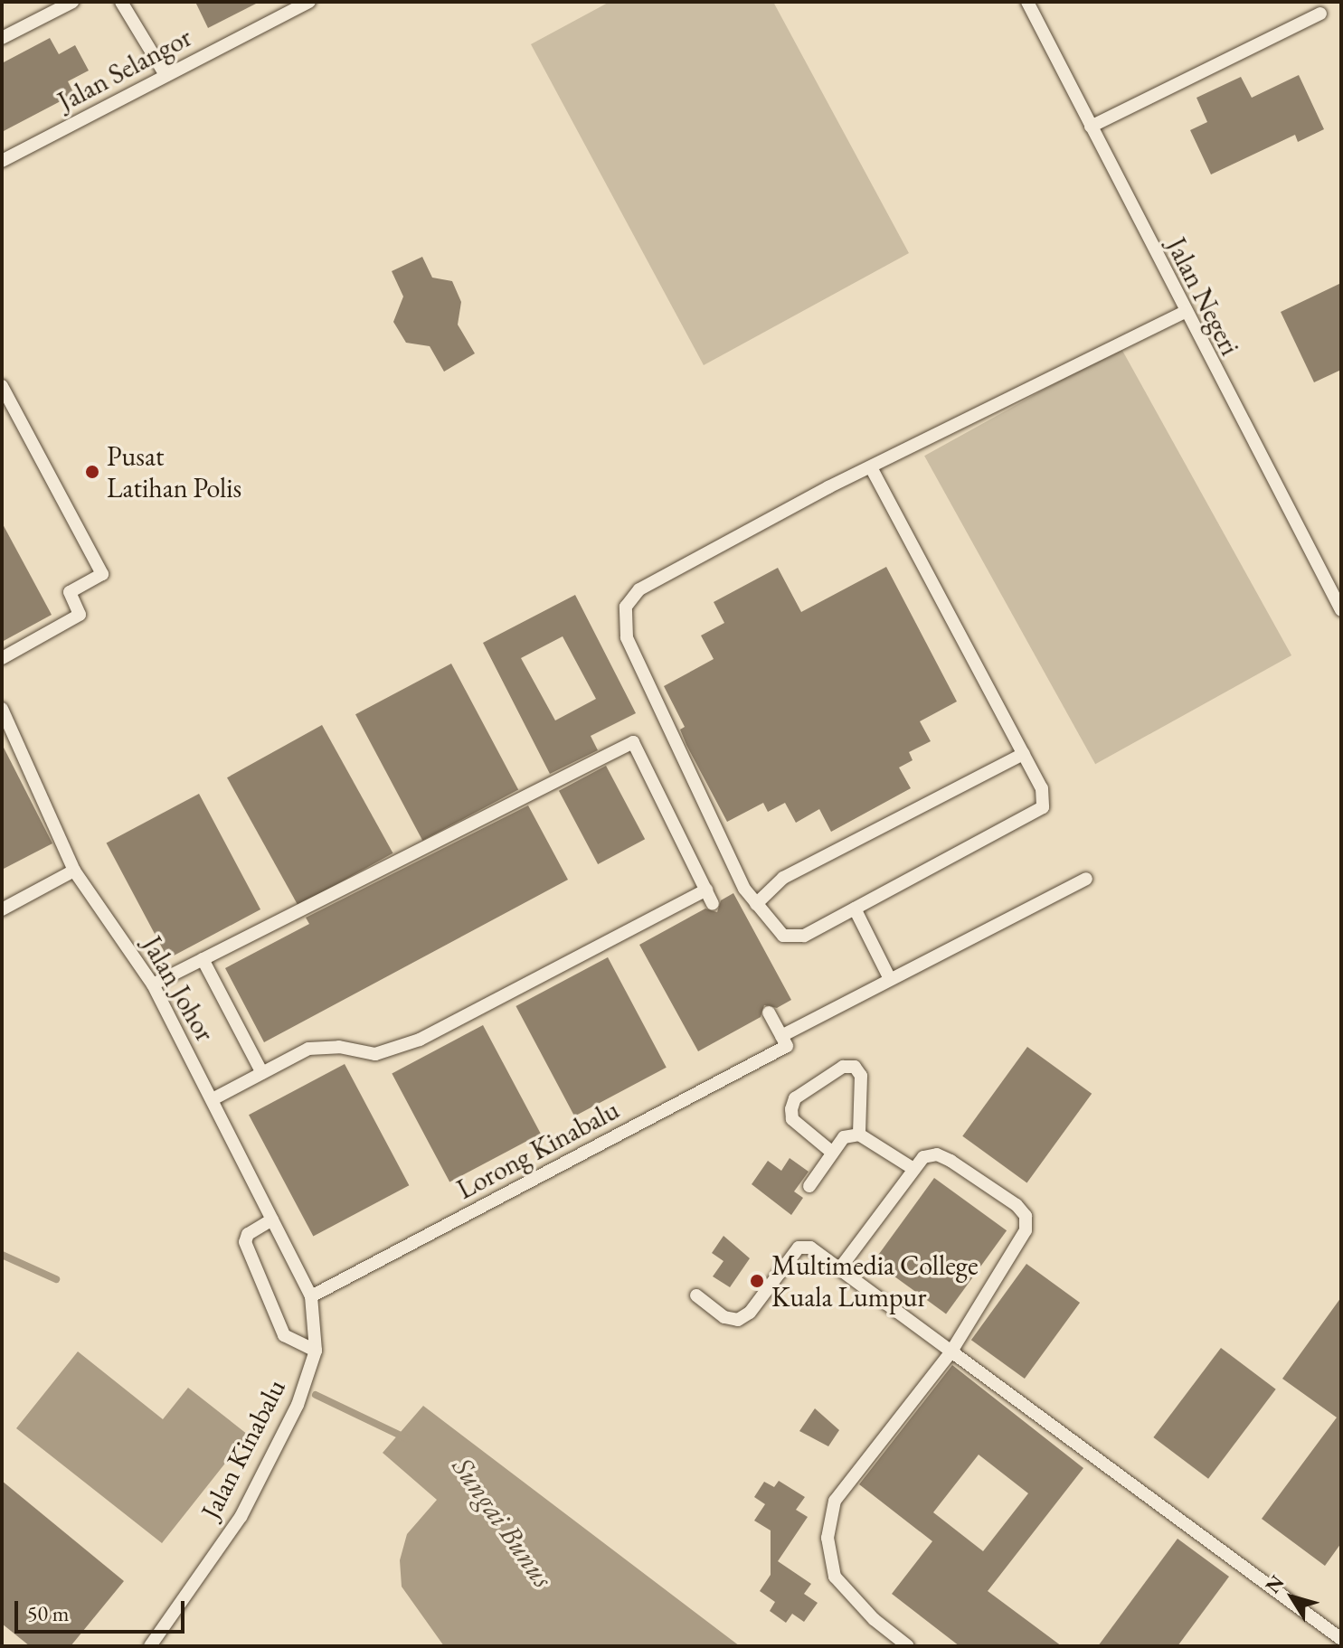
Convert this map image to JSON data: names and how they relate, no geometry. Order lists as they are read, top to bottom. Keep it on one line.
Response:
{"streets":{"lane":["Jalan Selangor","Jalan Negeri","Jalan Johor","Lorong Kinabalu","Jalan Kinabalu"]},"crossings":[["Jalan Johor","Lorong Kinabalu"],["Jalan Johor","Jalan Kinabalu"],["Lorong Kinabalu","Jalan Kinabalu"]],"water":["Sungai Bunus"],"places":["Pusat Latihan Polis","Multimedia College Kuala Lumpur"],"scale_bar":"50 m","north":"top left"}
